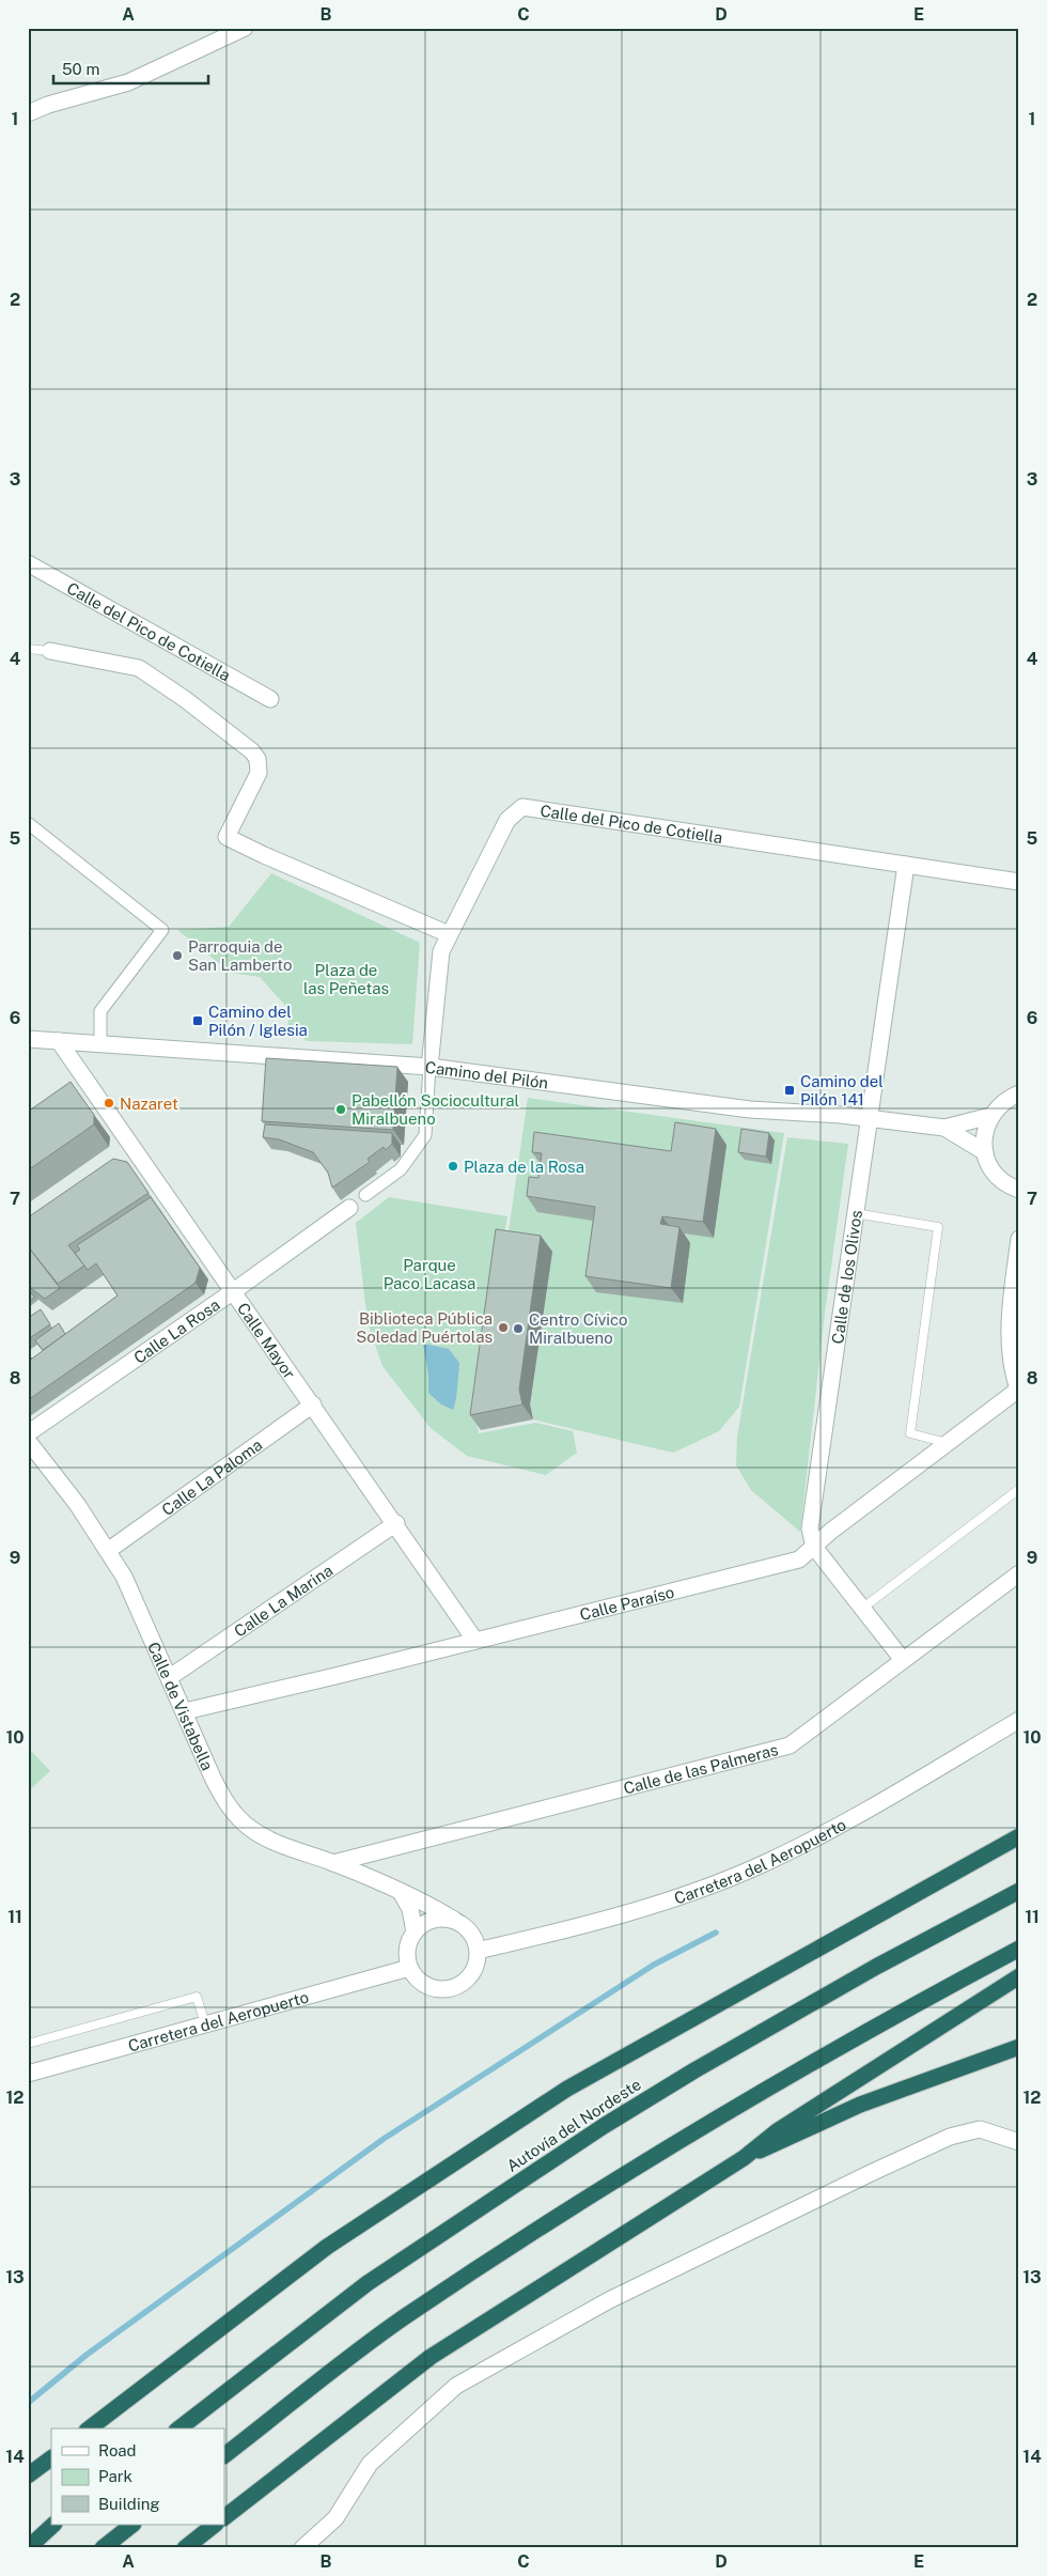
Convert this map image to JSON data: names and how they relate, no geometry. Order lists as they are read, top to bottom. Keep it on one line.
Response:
{"streets":{"highway":["Autovía del Nordeste"],"street":["Calle del Pico de Cotiella","Camino del Pilón","Calle de los Olivos","Calle La Rosa","Calle Mayor","Calle La Paloma","Calle La Marina","Calle Paraíso","Calle de Vistabella","Calle de las Palmeras","Carretera del Aeropuerto"]},"crossings":[["Calle del Pico de Cotiella","Camino del Pilón"],["Calle del Pico de Cotiella","Calle de los Olivos"],["Camino del Pilón","Calle de los Olivos"],["Camino del Pilón","Calle Mayor"],["Calle de los Olivos","Calle Paraíso"],["Calle La Rosa","Calle Mayor"],["Calle Mayor","Calle La Paloma"],["Calle Mayor","Calle La Marina"],["Calle Mayor","Calle Paraíso"],["Calle La Paloma","Calle de Vistabella"],["Calle La Marina","Calle de Vistabella"],["Calle Paraíso","Calle de Vistabella"],["Calle de Vistabella","Calle de las Palmeras"],["Calle de Vistabella","Carretera del Aeropuerto"]],"parks":["Plaza de las Peñetas","Parque Paco Lacasa"],"places":{"other":["Parroquia de San Lamberto","Nazaret","Pabellón Sociocultural Miralbueno","Plaza de la Rosa","Biblioteca Pública Soledad Puértolas","Centro Cívico Miralbueno"],"transit":["Camino del Pilón / Iglesia","Camino del Pilón 141"]},"legend":["Road","Park","Building"],"scale_bar":"50 m","grid":{"columns":["A","B","C","D","E"],"rows":["1","2","3","4","5","6","7","8","9","10","11","12","13","14"]}}
